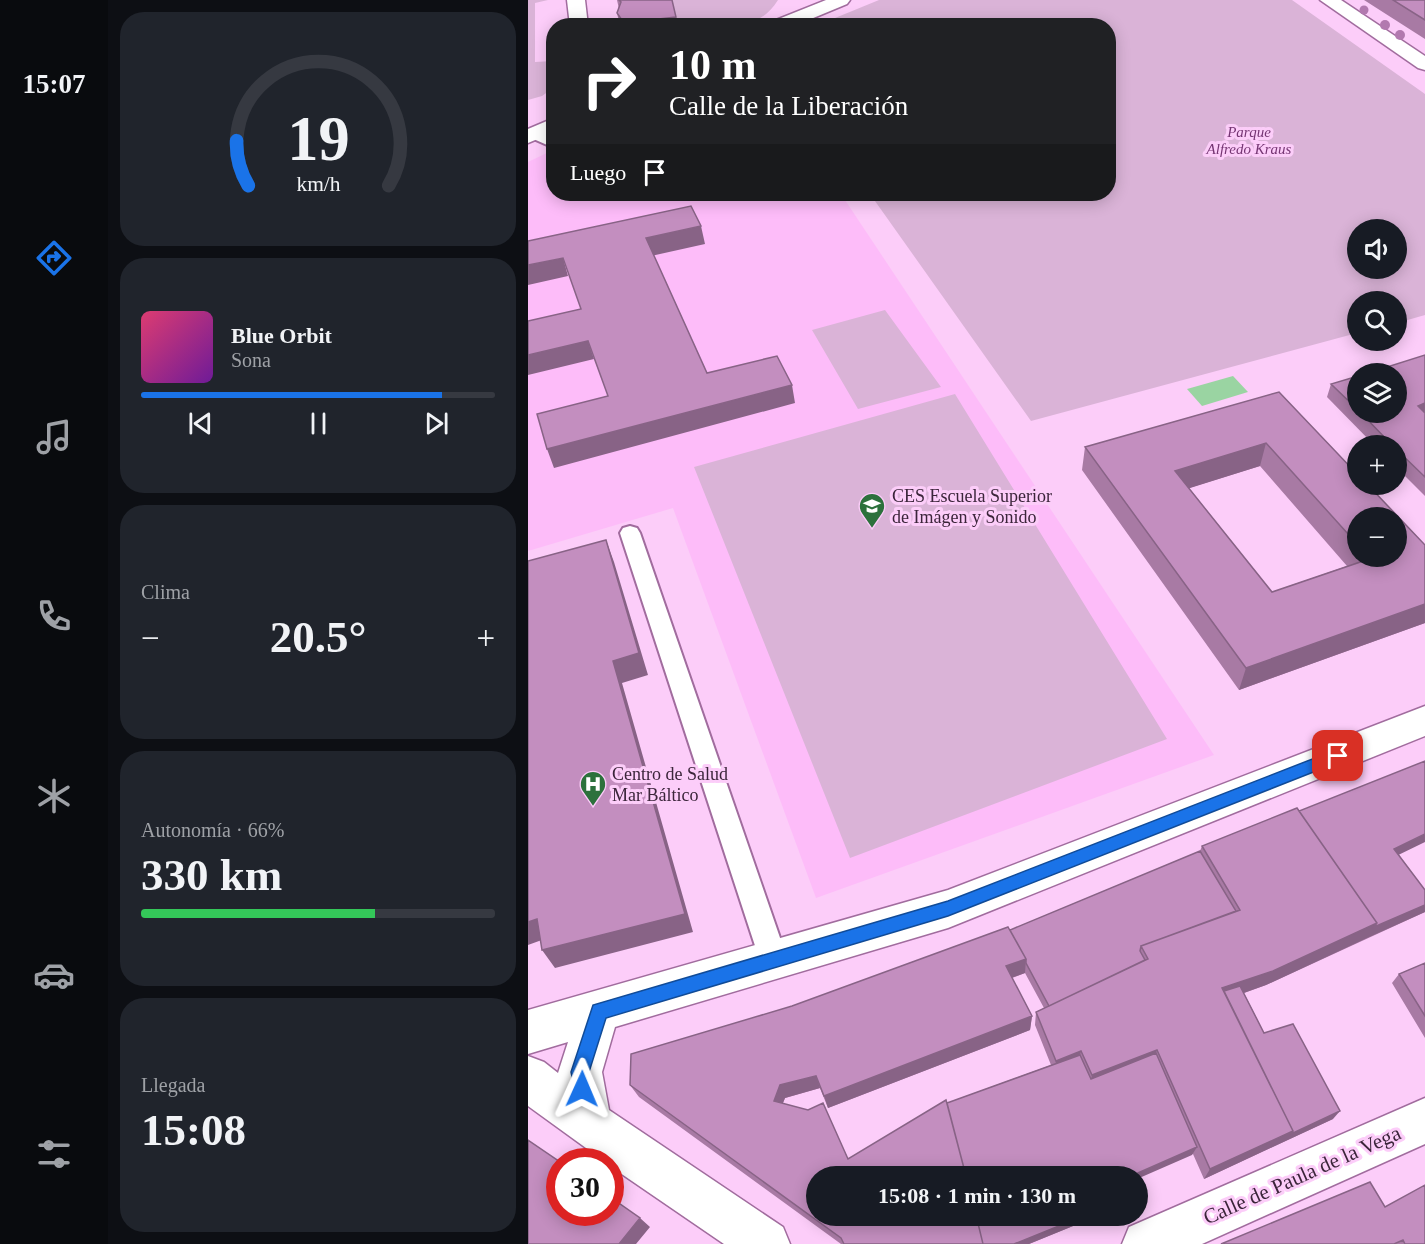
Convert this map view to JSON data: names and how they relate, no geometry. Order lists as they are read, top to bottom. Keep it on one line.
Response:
{"streets":{"street":["Calle de Paula de la Vega"]},"parks":["Parque Alfredo Kraus"],"places":{"school or university":["CES Escuela Superior de Imágen y Sonido"],"hospital":["Centro de Salud Mar Báltico"]},"page":{"tabs":"15:07","turn":["10 m","Calle de la Liberación"],"then":"Luego","map_buttons":["+","−"],"song":["Blue Orbit","Sona"],"tile":["Clima",["Autonomía · 66%","330 km"],["Llegada","15:08"]],"heat":["−","20.5°","+"],"limit":"30","trip":"15:08 · 1 min · 130 m","gauge":["19","km/h"]}}
